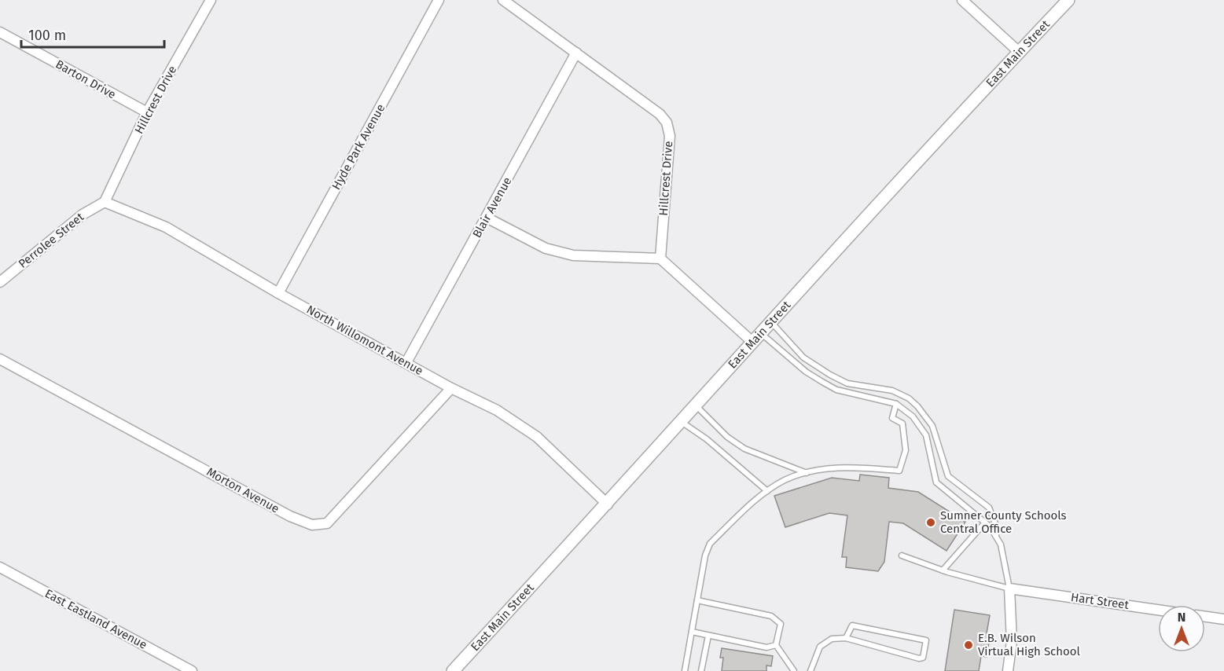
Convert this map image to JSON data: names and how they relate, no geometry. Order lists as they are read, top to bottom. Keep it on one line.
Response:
{"streets":{"street":["East Main Street","Barton Drive","Hillcrest Drive","Hyde Park Avenue","Blair Avenue","Perrolee Street","North Willomont Avenue","Morton Avenue","Hart Street","East Eastland Avenue"]},"crossings":[["East Main Street","North Willomont Avenue"],["Barton Drive","Hillcrest Drive"],["Hillcrest Drive","Blair Avenue"],["Hillcrest Drive","Perrolee Street"],["Hillcrest Drive","North Willomont Avenue"],["Hyde Park Avenue","North Willomont Avenue"],["Blair Avenue","North Willomont Avenue"],["Perrolee Street","North Willomont Avenue"],["North Willomont Avenue","Morton Avenue"]],"places":["Sumner County Schools Central Office","E.B. Wilson Virtual High School"],"scale_bar":"100 m","north":"top"}
